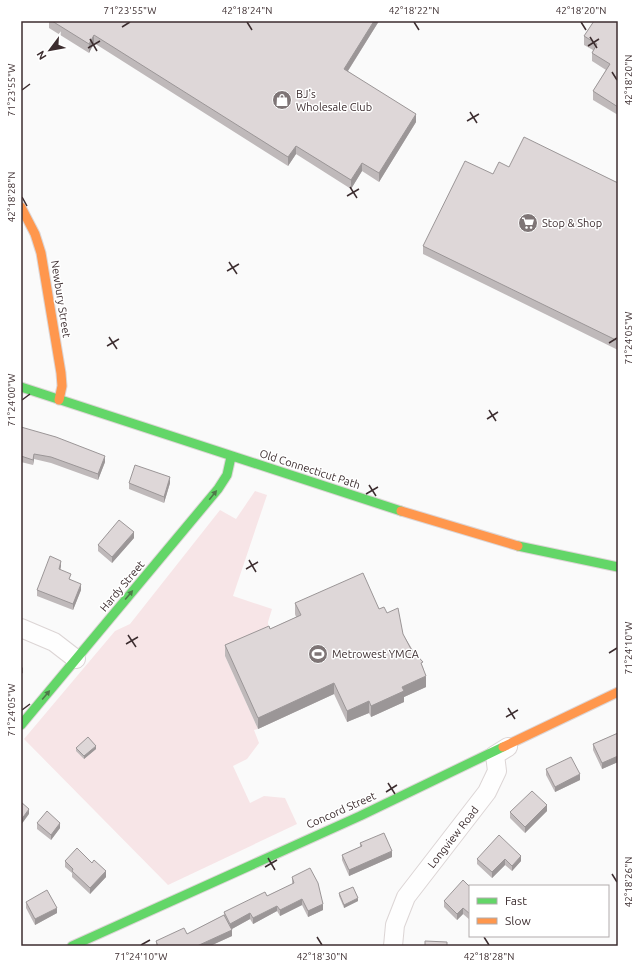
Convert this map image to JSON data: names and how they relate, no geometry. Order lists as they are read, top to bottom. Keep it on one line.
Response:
{"streets":{"main road":["Newbury Street","Old Connecticut Path","Hardy Street","Concord Street"],"street":["Longview Road"]},"crossings":[["Newbury Street","Old Connecticut Path"],["Old Connecticut Path","Hardy Street"],["Concord Street","Longview Road"]],"one_way":["Hardy Street"],"places":{"shop":["BJ's Wholesale Club"],"supermarket":["Stop & Shop"],"sports":["Metrowest YMCA"]},"legend":["Fast","Slow"],"north":"bottom left","coordinates":["71°23'55\"W","42°18'24\"N","42°18'22\"N","42°18'20\"N","42°18'28\"N","71°24'05\"W","71°24'00\"W","71°24'10\"W","42°18'26\"N","42°18'30\"N"]}
